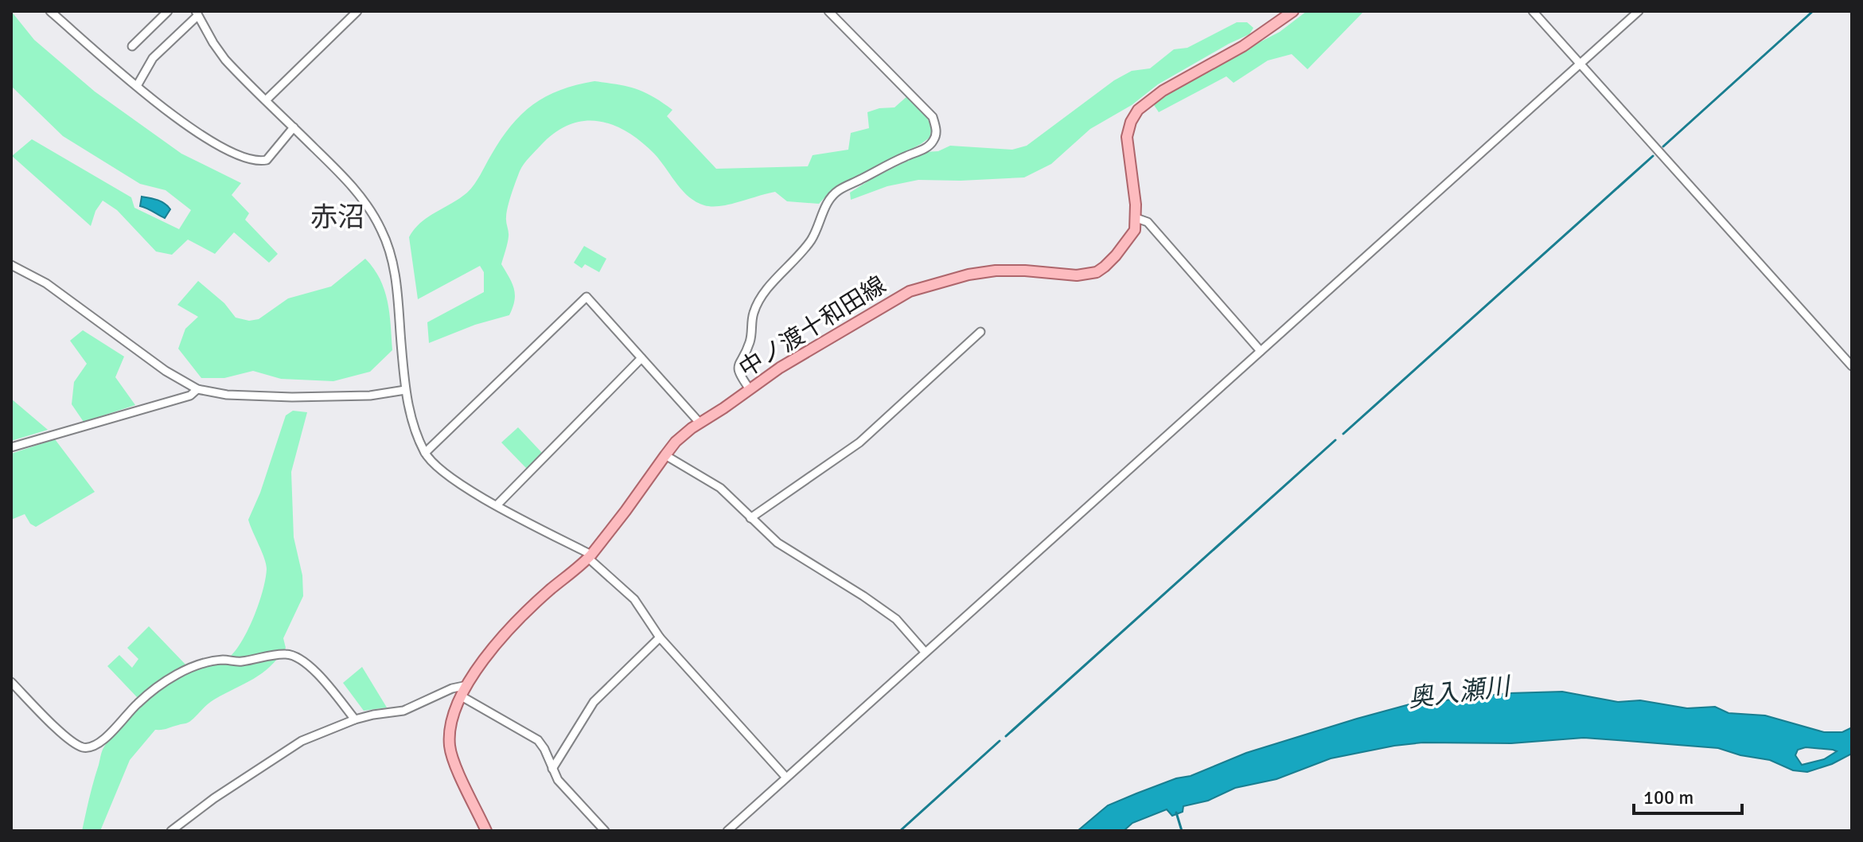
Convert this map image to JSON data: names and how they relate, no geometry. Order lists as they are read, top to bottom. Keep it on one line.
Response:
{"streets":{"main road":["中ノ渡十和田線"]},"districts":["赤沼"],"water":["奥入瀬川"],"scale_bar":"100 m"}
